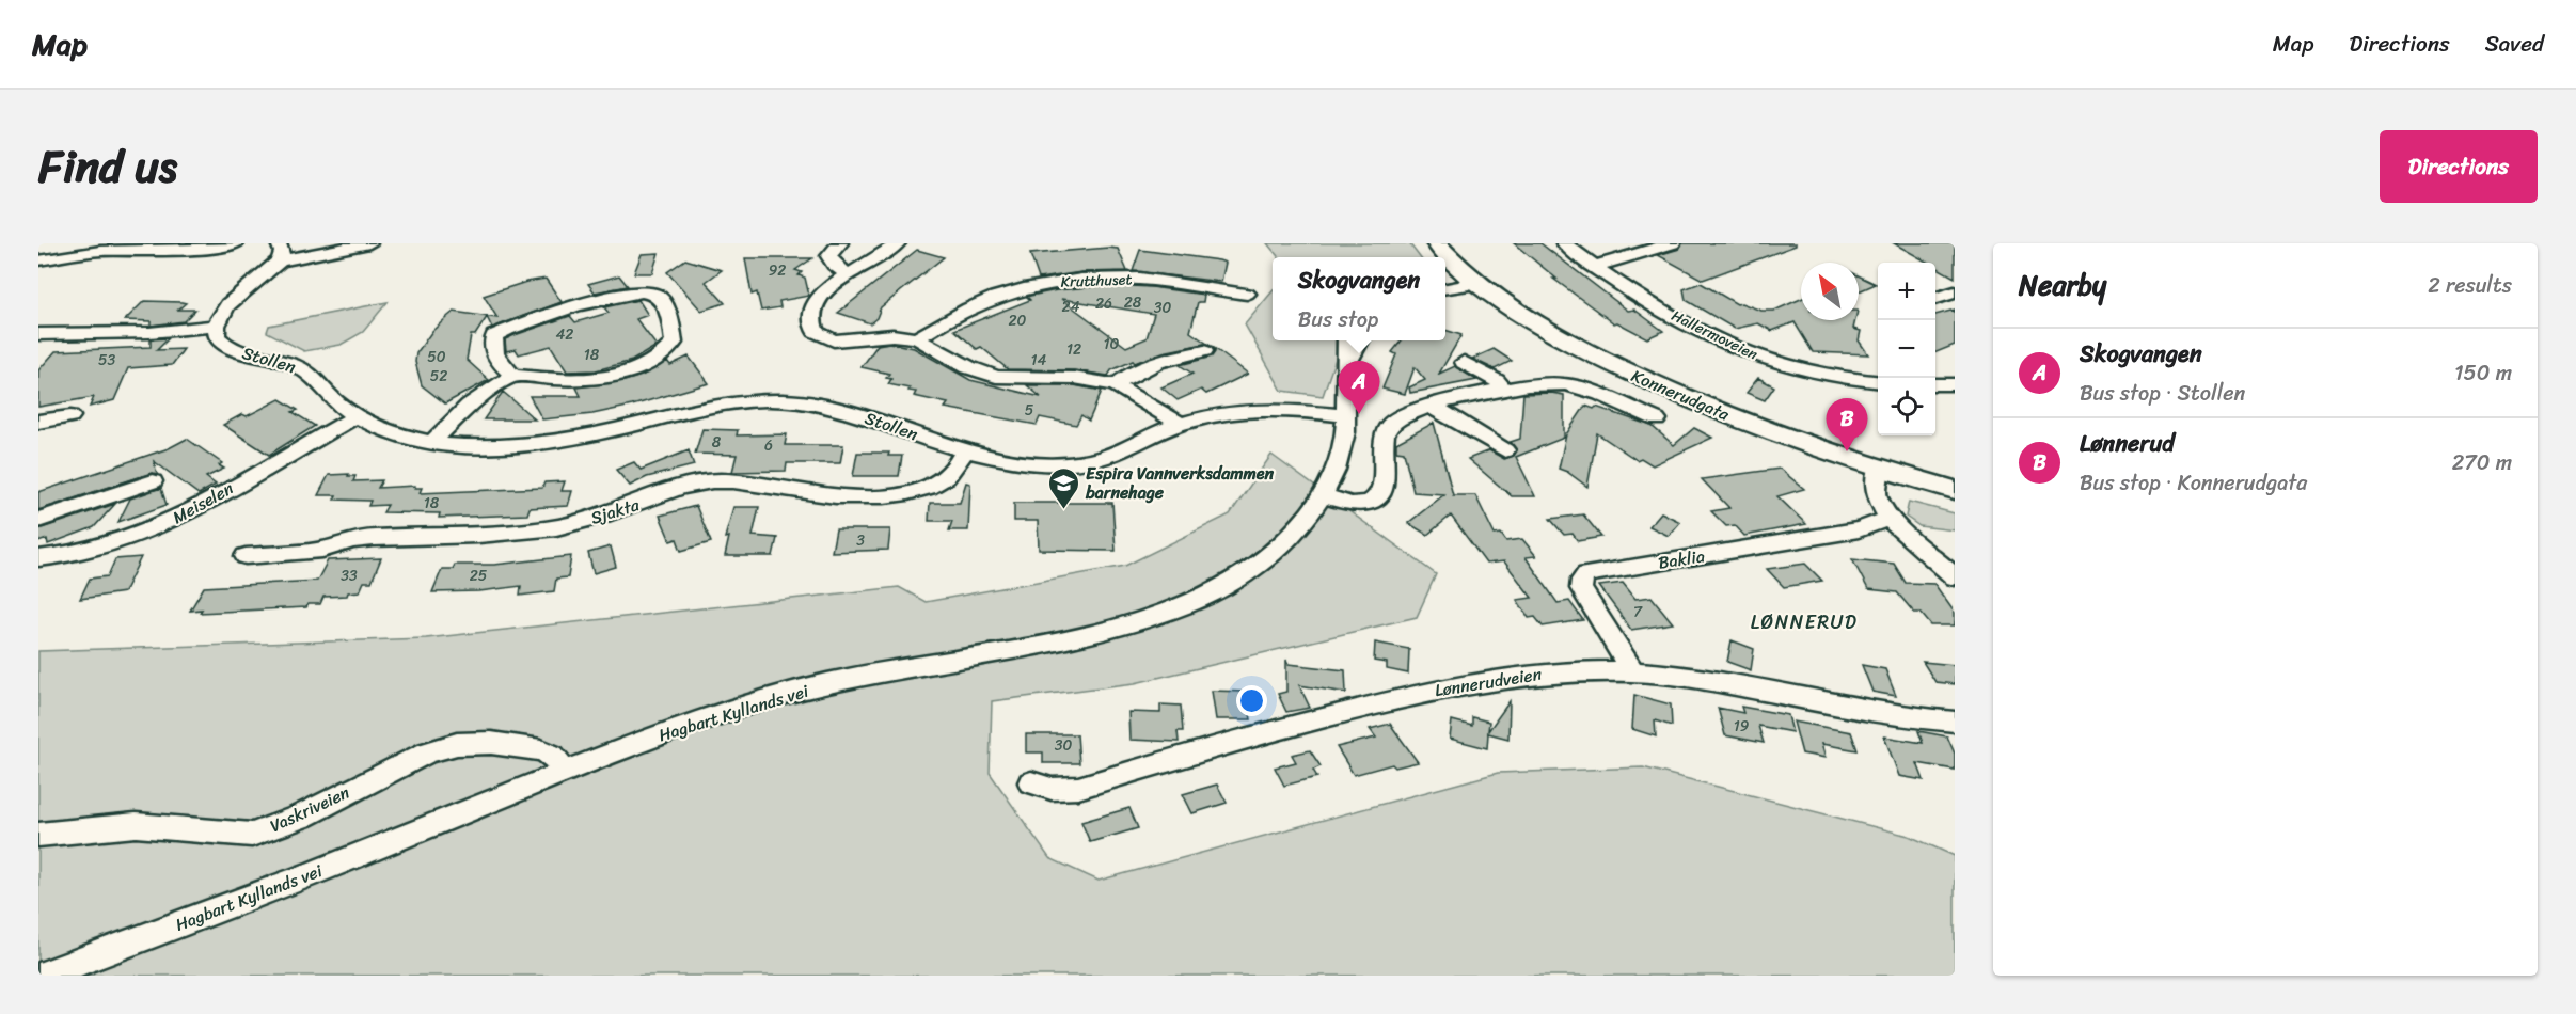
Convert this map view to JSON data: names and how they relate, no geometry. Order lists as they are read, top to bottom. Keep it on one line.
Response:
{"streets":{"main road":["Konnerudgata"],"street":["Krutthuset","Hallermoveien","Stollen","Meiselen","Sjakta","Baklia","Lønnerudveien","Hagbart Kyllands vei","Vaskriveien"]},"crossings":[["Stollen","Meiselen"],["Stollen","Sjakta"],["Stollen","Hagbart Kyllands vei"],["Baklia","Lønnerudveien"],["Hagbart Kyllands vei","Vaskriveien"]],"districts":["LØNNERUD"],"places":{"school or university":["Espira Vannverksdammen barnehage"]},"house_numbers":["92","28","26","24","30","20","42","10","12","18","50","53","14","52","5","8","6","18","3","33","25","7","19","30"],"north":"top left","page":{"header":"Map","nav":["Map","Directions","Saved"],"title":"Find us","buttons":"Directions","heading":["Nearby","2 results"],"popup":["Skogvangen","Bus stop"],"map_buttons":["+","−"],"list":[{"mark":"A","name":"Skogvangen","note":"Bus stop · Stollen","value":"150 m"},{"mark":"B","name":"Lønnerud","note":"Bus stop · Konnerudgata","value":"270 m"}],"pins":["A","B"]}}
